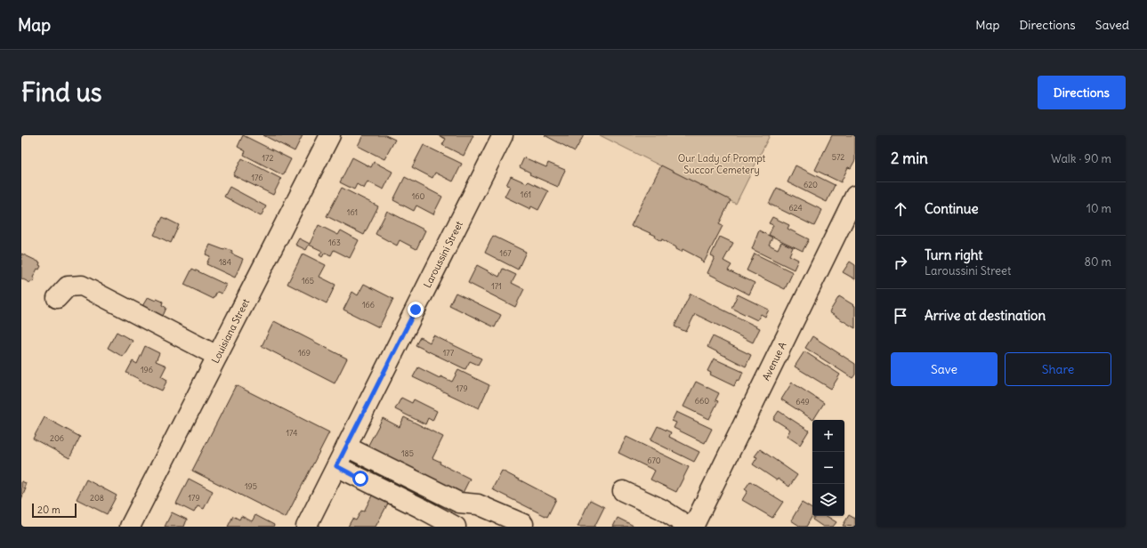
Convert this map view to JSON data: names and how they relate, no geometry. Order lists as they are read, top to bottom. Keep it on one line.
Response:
{"streets":{"street":["Laroussini Street","Louisiana Street","Avenue A"]},"parks":["Our Lady of Prompt Succor Cemetery"],"house_numbers":["572","172","176","620","161","160","624","161","163","167","184","165","171","166","169","177","196","179","660","649","174","206","185","670","195","208","179"],"scale_bar":"20 m","page":{"header":"Map","nav":["Map","Directions","Saved"],"buttons":["Directions",["Save","Share"]],"title":"Find us","heading":["2 min","Walk · 90 m"],"list":[["Continue","10 m"],["Turn right","Laroussini Street","80 m"],"Arrive at destination"],"map_buttons":["+","−"],"scale":"20 m"}}
